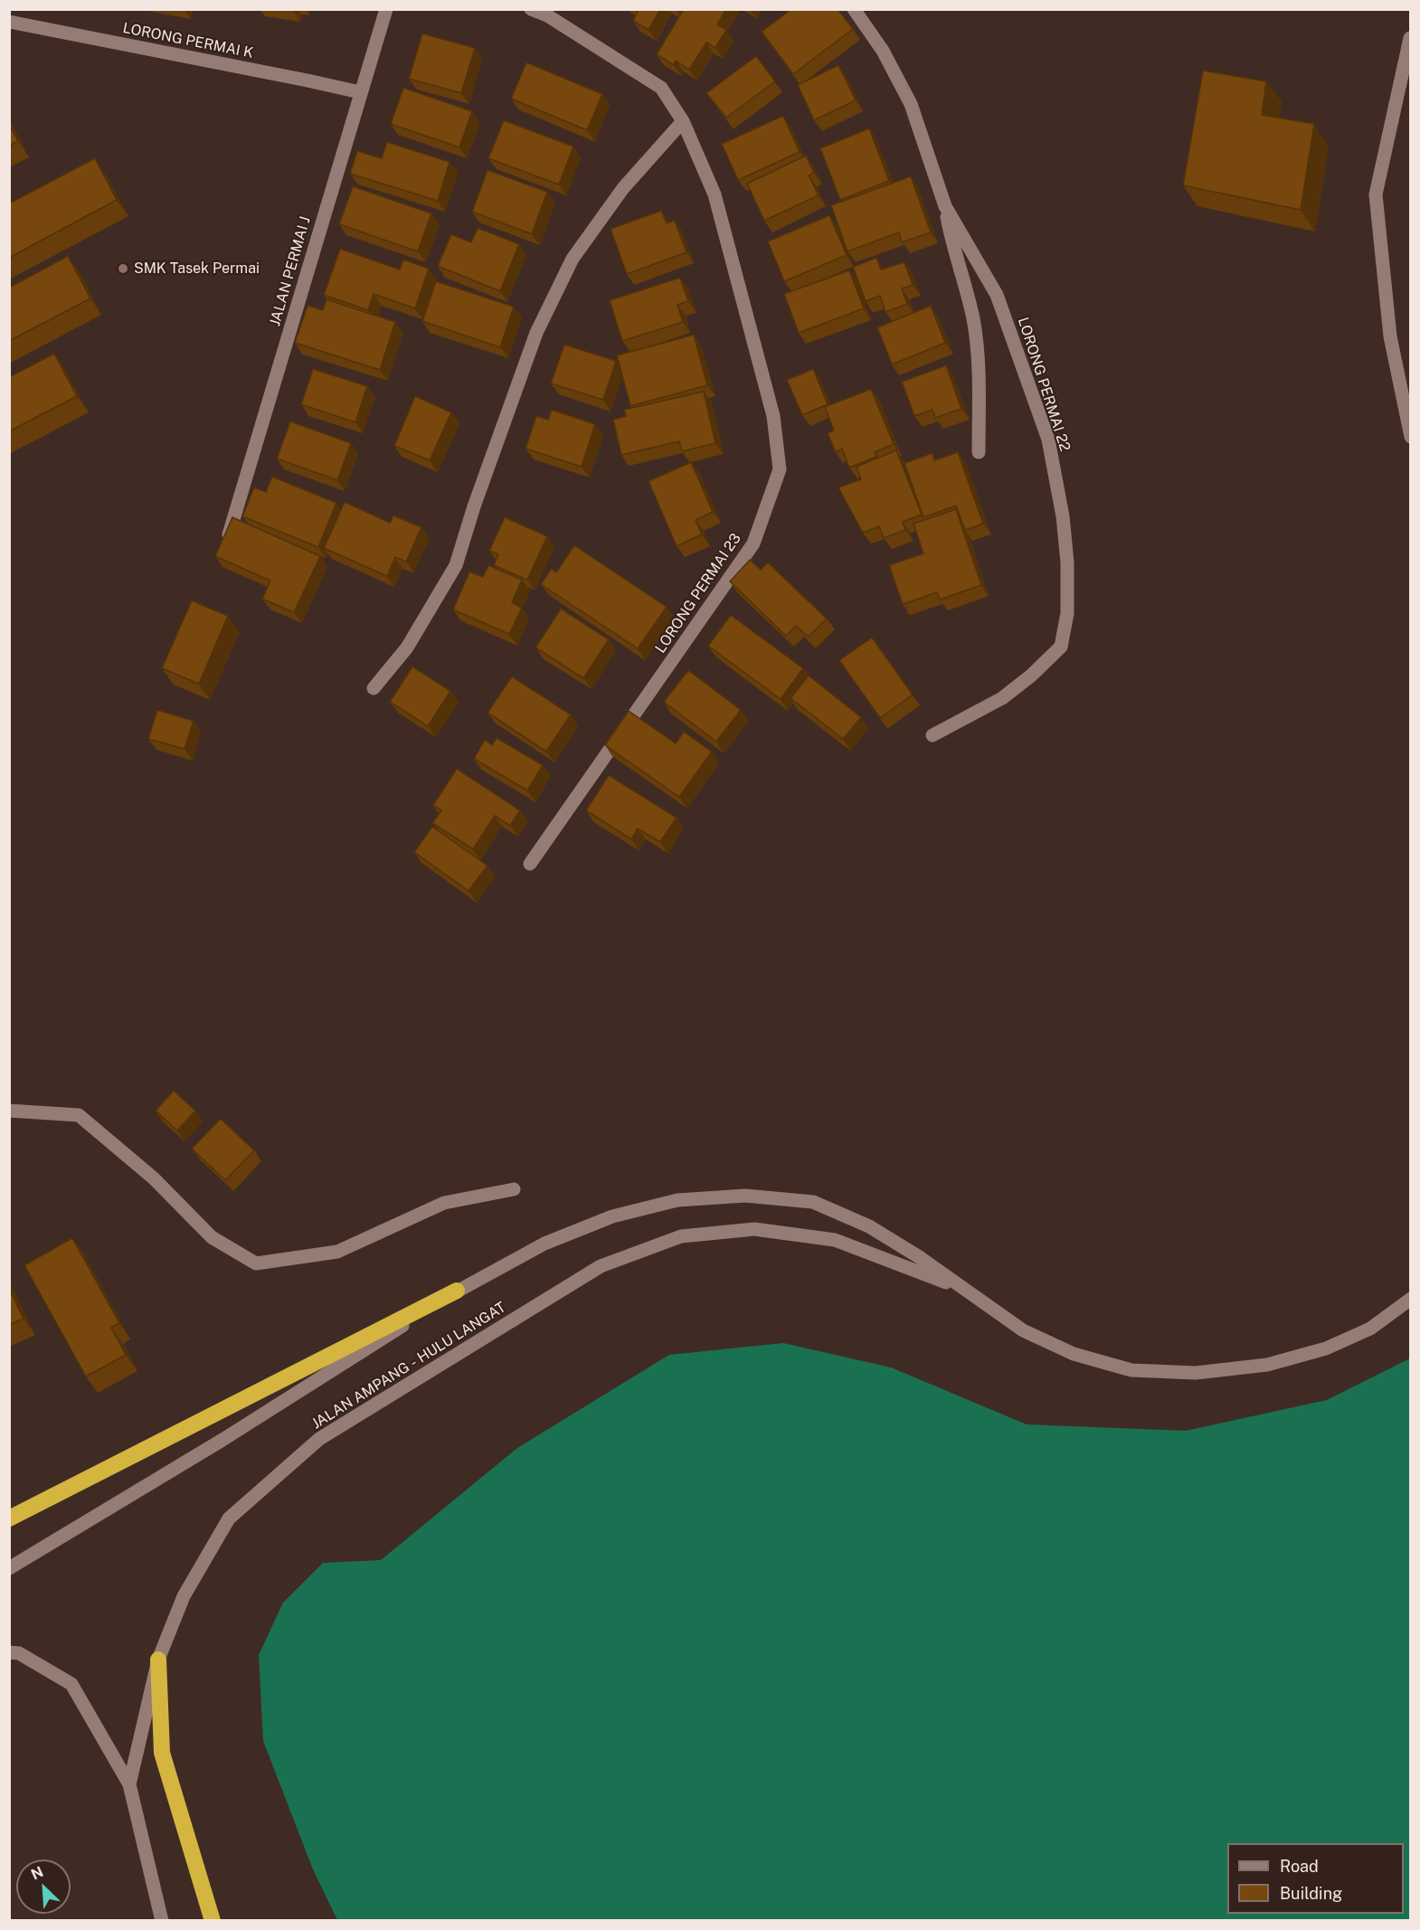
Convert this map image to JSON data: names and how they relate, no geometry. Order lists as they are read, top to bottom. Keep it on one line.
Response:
{"streets":{"street":["LORONG PERMAI K","JALAN PERMAI J","LORONG PERMAI 22","LORONG PERMAI 23","JALAN AMPANG - HULU LANGAT"]},"crossings":[["LORONG PERMAI K","JALAN PERMAI J"]],"places":["SMK Tasek Permai"],"legend":["Road","Building"],"north":"top left"}
